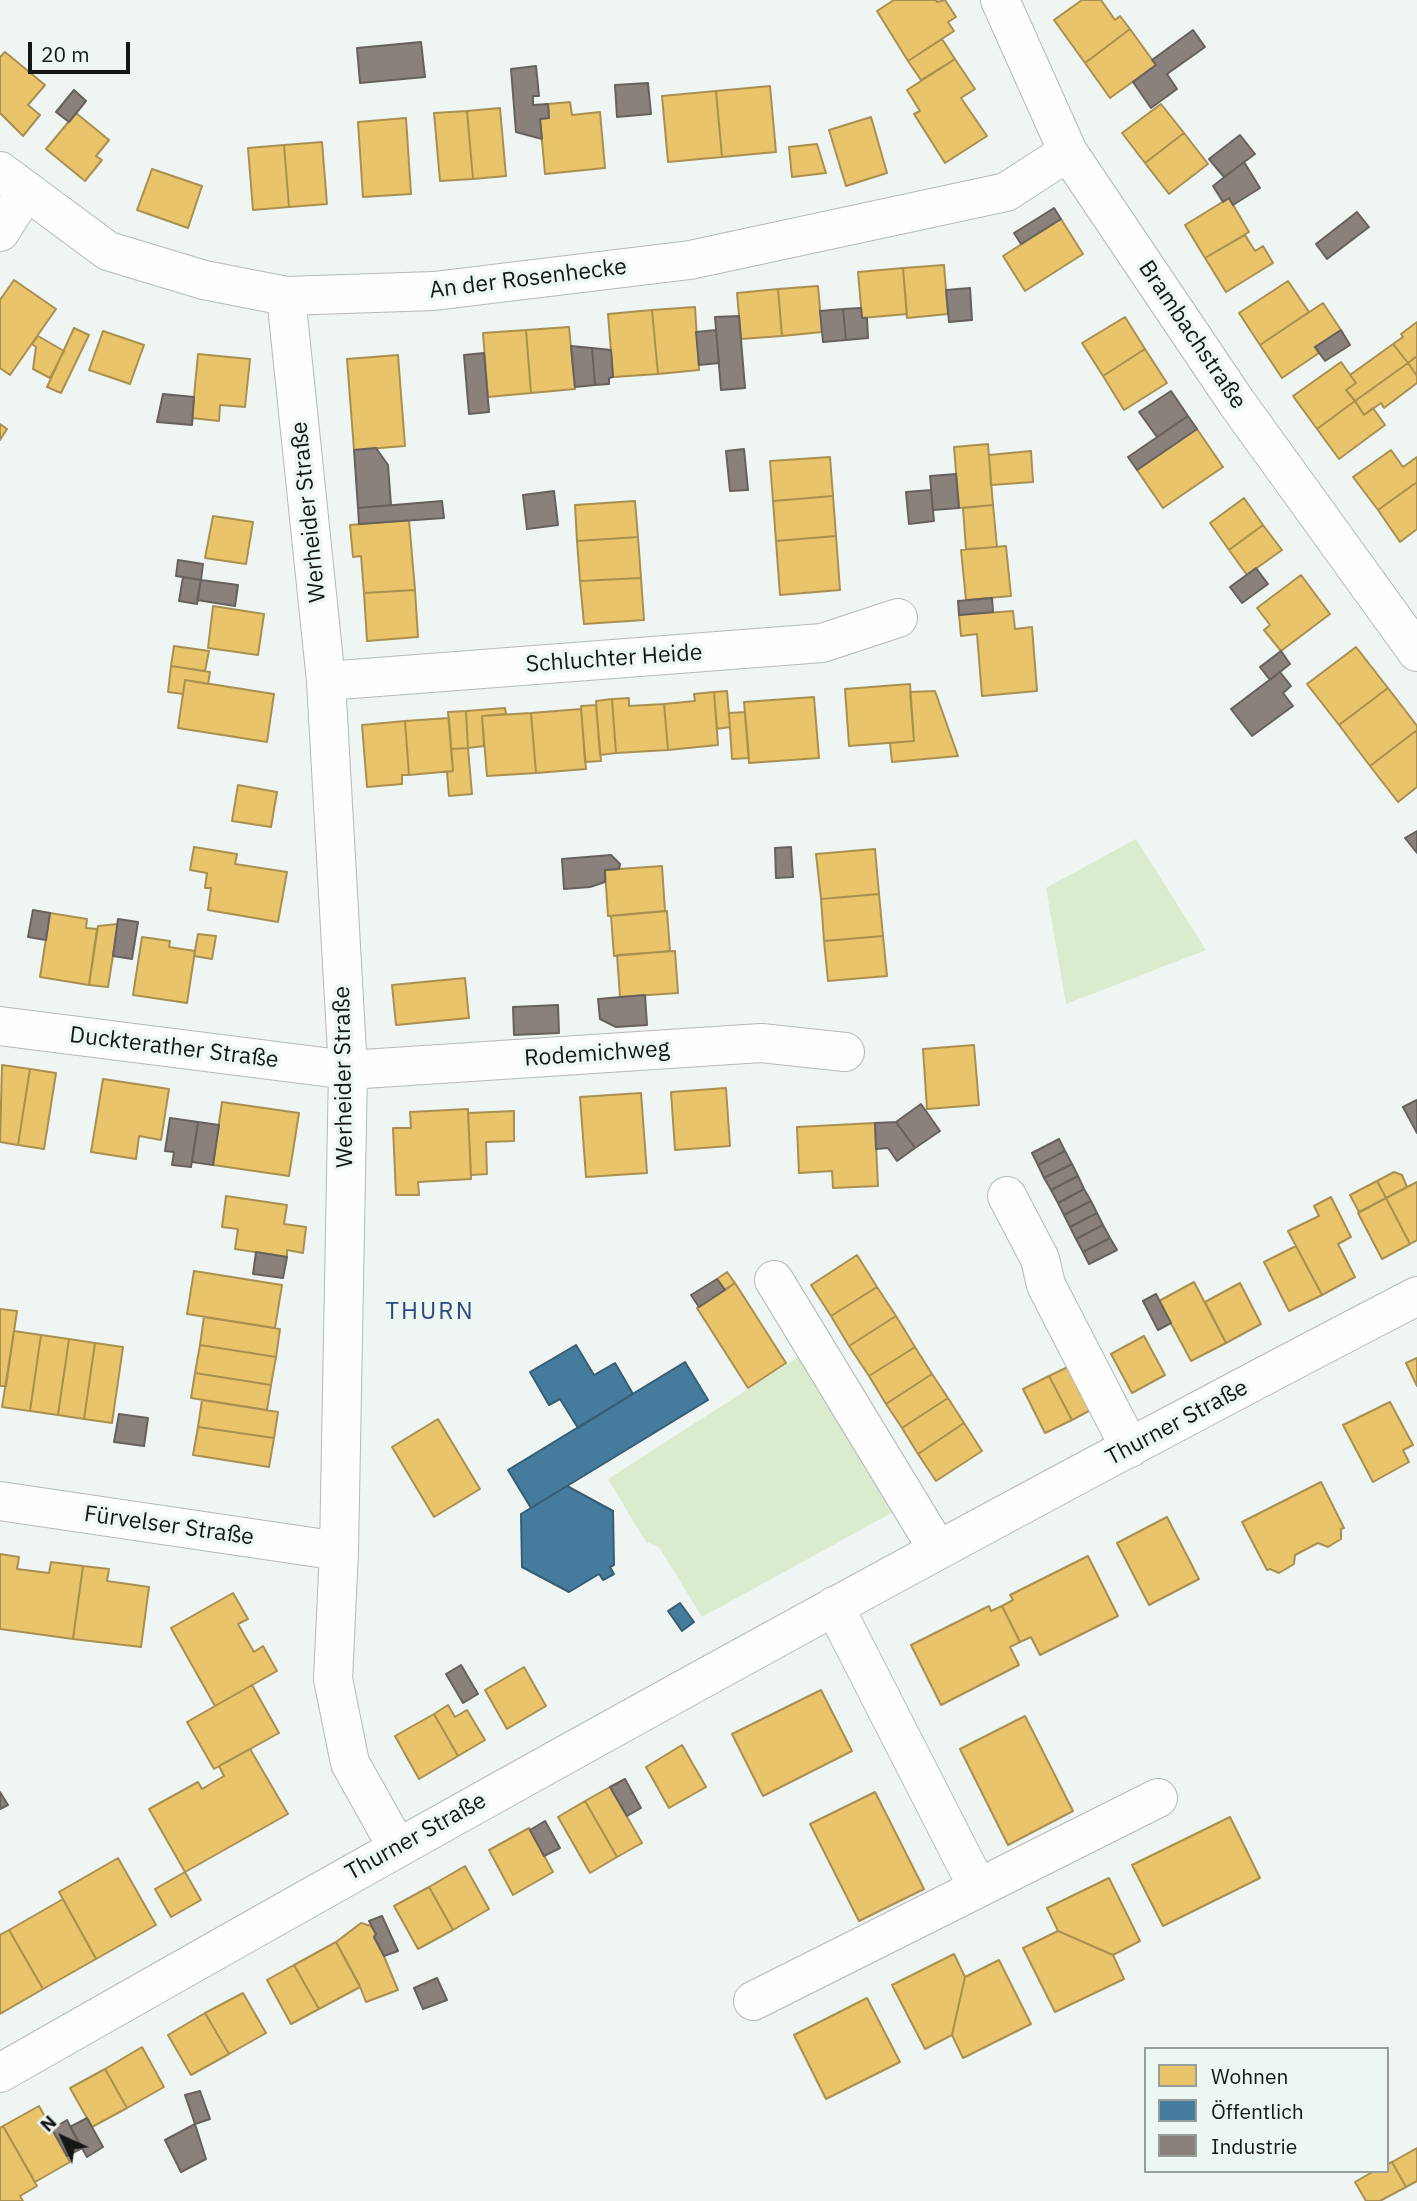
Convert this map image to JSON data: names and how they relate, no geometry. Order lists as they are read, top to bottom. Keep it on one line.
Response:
{"streets":{"street":["An der Rosenhecke","Brambachstraße","Werheider Straße","Schluchter Heide","Duckterather Straße","Rodemichweg","Thurner Straße","Fürvelser Straße"]},"crossings":[["An der Rosenhecke","Brambachstraße"],["An der Rosenhecke","Werheider Straße"],["Werheider Straße","Schluchter Heide"],["Werheider Straße","Duckterather Straße"],["Werheider Straße","Rodemichweg"],["Werheider Straße","Thurner Straße"],["Werheider Straße","Fürvelser Straße"],["Duckterather Straße","Rodemichweg"]],"districts":["THURN"],"legend":["Wohnen","Öffentlich","Industrie"],"scale_bar":"20 m","north":"top left"}
